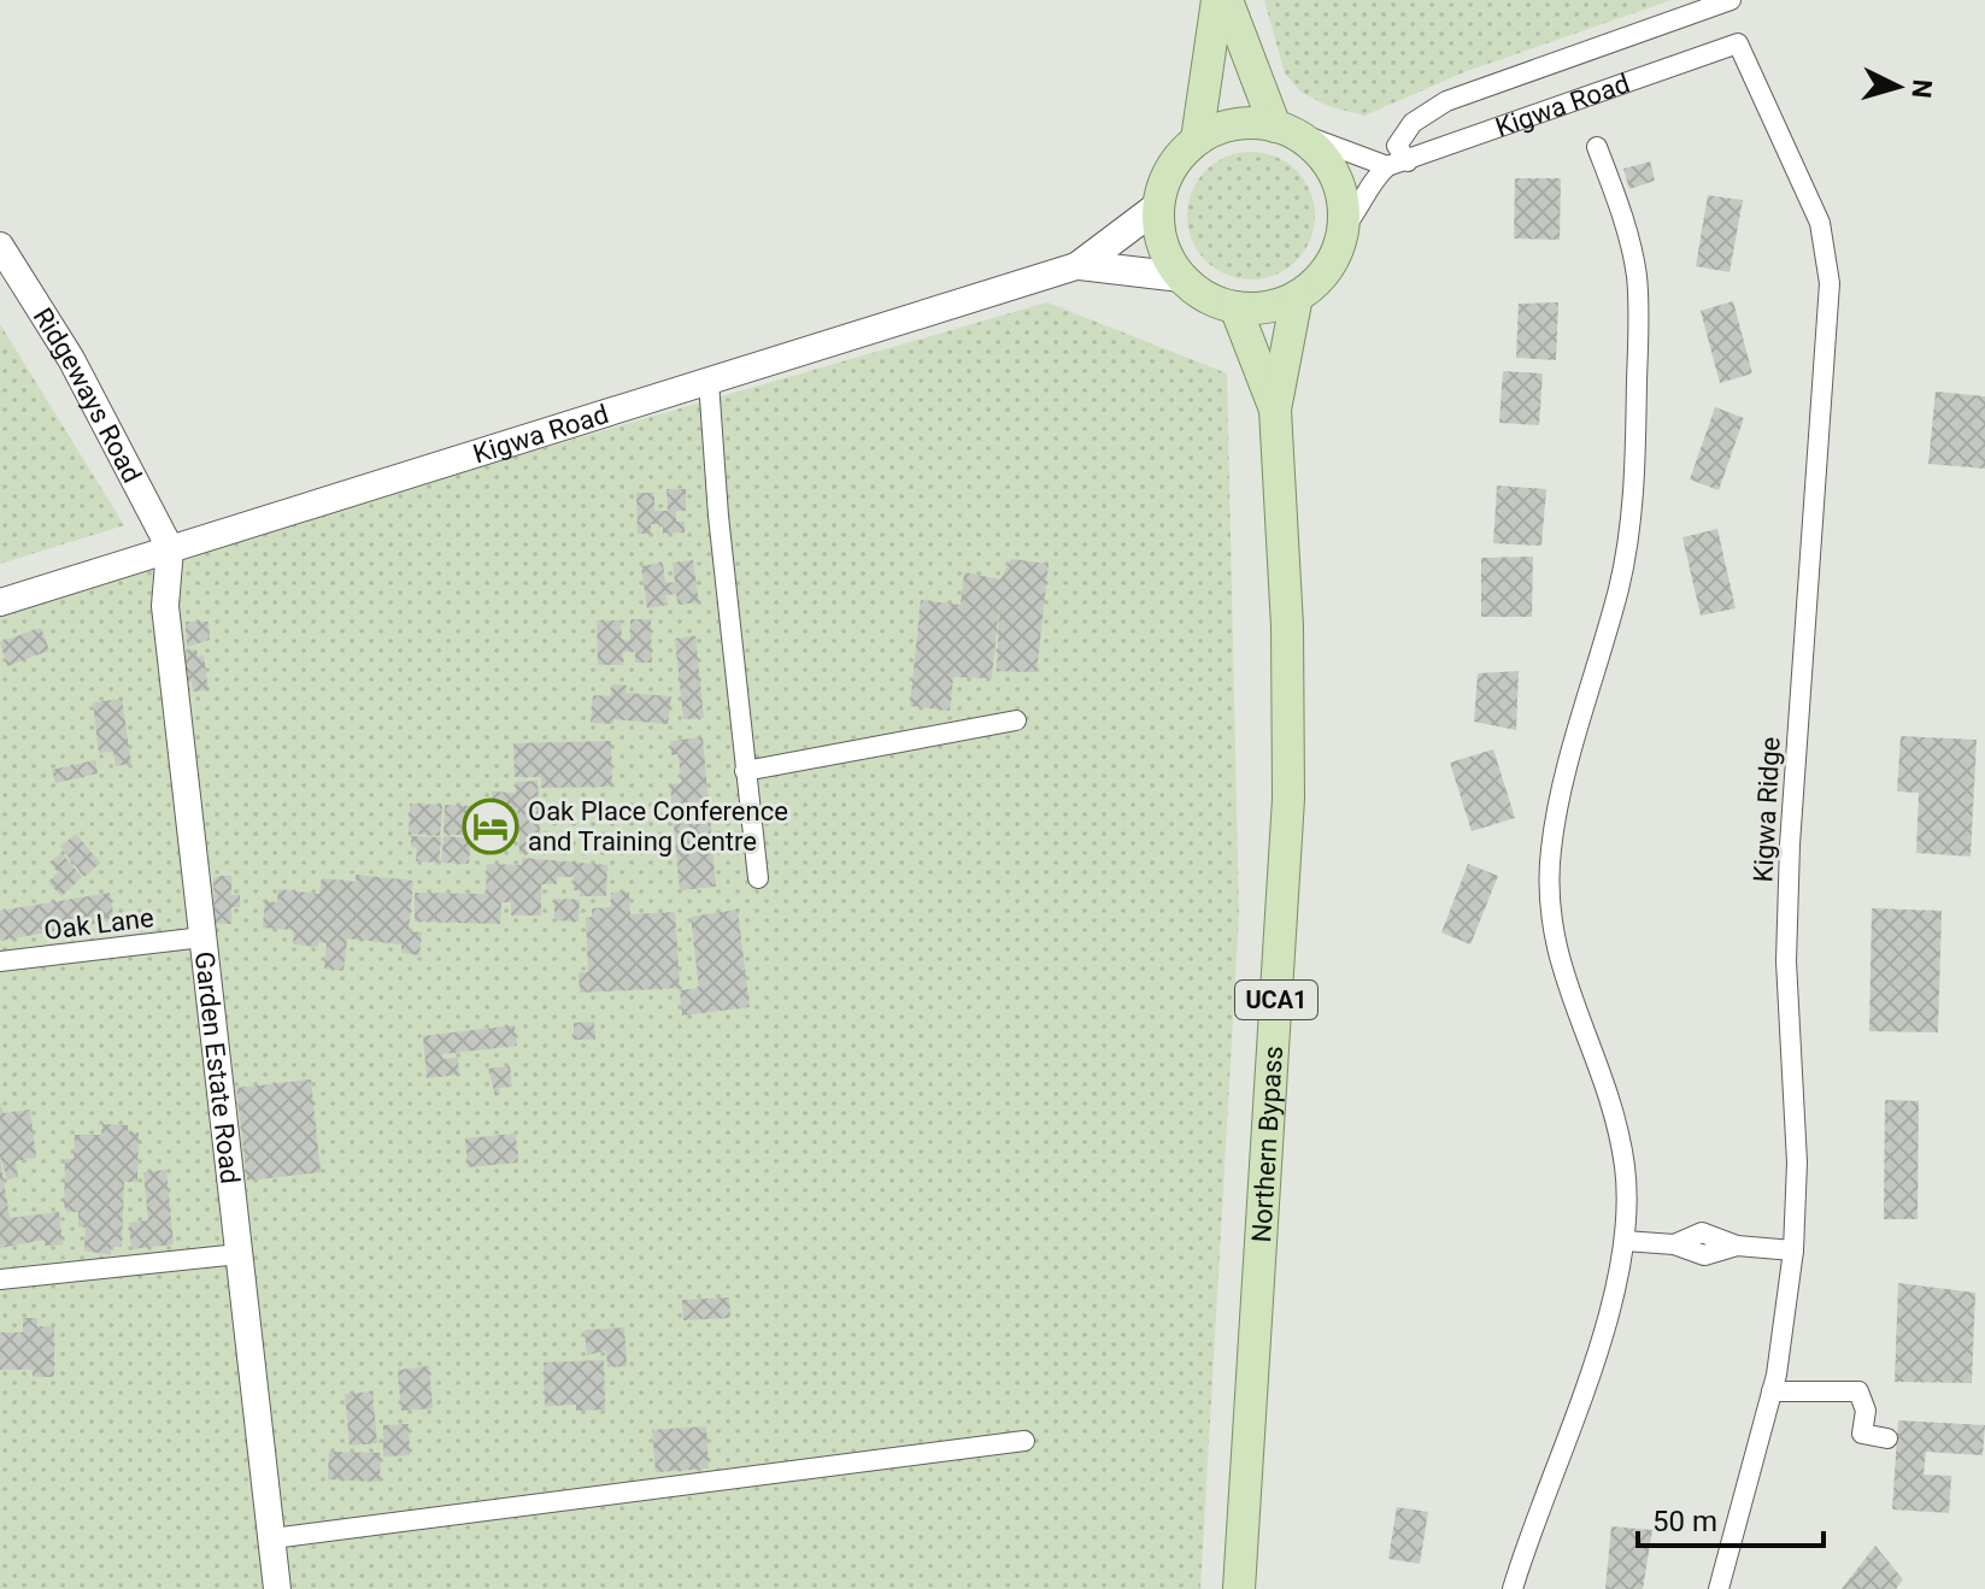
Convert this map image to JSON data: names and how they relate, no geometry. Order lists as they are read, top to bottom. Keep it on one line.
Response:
{"streets":{"main road":["UCA1","Northern Bypass"],"street":["Kigwa Road","Ridgeways Road","Kigwa Ridge","Oak Lane","Garden Estate Road"]},"crossings":[["Kigwa Road","Ridgeways Road"],["Kigwa Road","Kigwa Ridge"],["Kigwa Road","Garden Estate Road"],["Ridgeways Road","Garden Estate Road"],["Oak Lane","Garden Estate Road"],["UCA1","Northern Bypass"]],"places":{"hotel":["Oak Place Conference and Training Centre"]},"scale_bar":"50 m","north":"right"}
